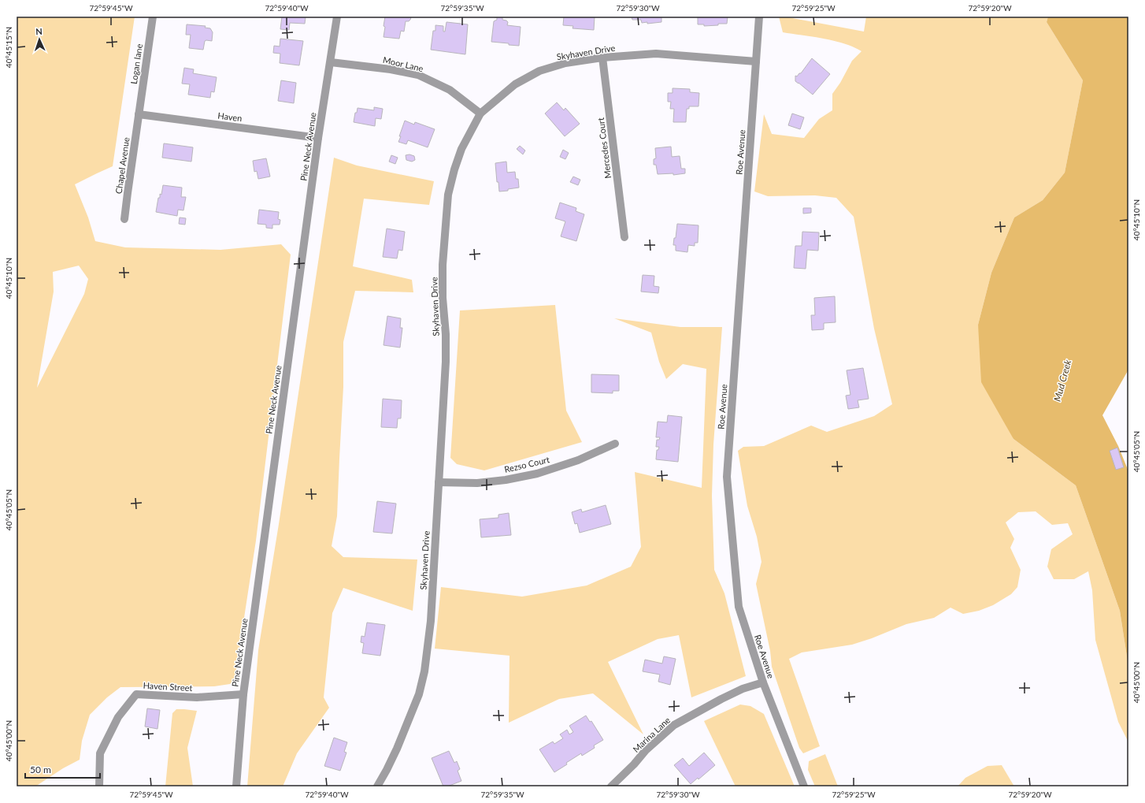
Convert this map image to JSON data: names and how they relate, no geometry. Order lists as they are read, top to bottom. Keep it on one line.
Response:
{"streets":{"street":["Skyhaven Drive","Logan lane","Moor Lane","Haven","Pine Neck Avenue","Mercedes Court","Roe Avenue","Chapel Avenue","Rezso Court","Haven Street","Marina Lane"]},"crossings":[["Skyhaven Drive","Moor Lane"],["Skyhaven Drive","Mercedes Court"],["Skyhaven Drive","Roe Avenue"],["Skyhaven Drive","Rezso Court"],["Logan lane","Haven"],["Logan lane","Chapel Avenue"],["Moor Lane","Pine Neck Avenue"],["Haven","Pine Neck Avenue"],["Haven","Chapel Avenue"],["Pine Neck Avenue","Haven Street"],["Roe Avenue","Marina Lane"]],"water":["Mud Creek"],"scale_bar":"50 m","north":"top","coordinates":["72°59'45\"W","72°59'40\"W","72°59'35\"W","72°59'30\"W","72°59'25\"W","72°59'20\"W","40°45'15\"N","40°45'10\"N","40°45'05\"N","40°45'00\"N"]}
